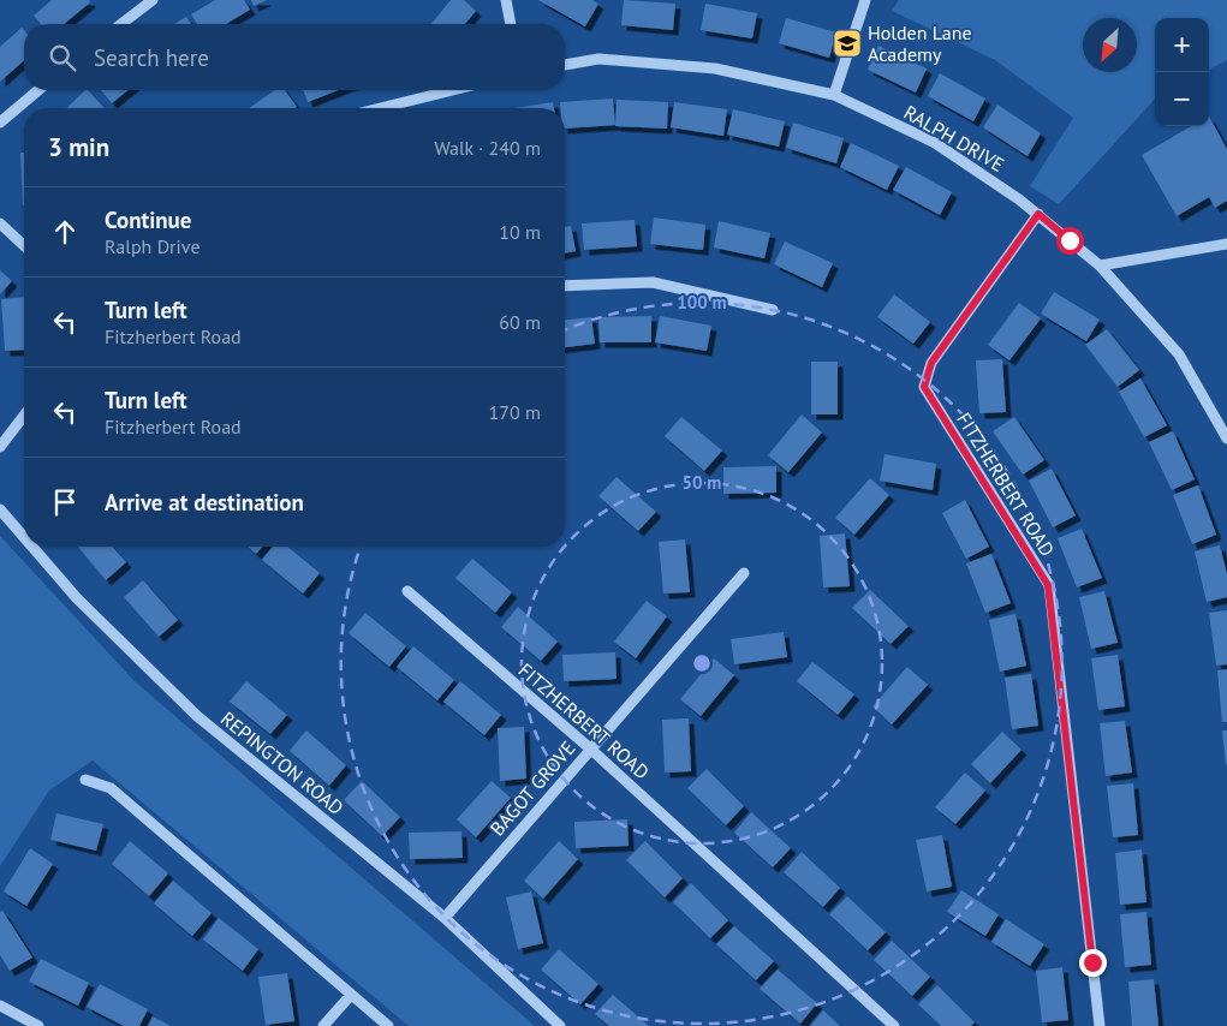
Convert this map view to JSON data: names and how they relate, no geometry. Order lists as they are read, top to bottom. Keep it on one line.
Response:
{"streets":{"street":["RALPH DRIVE","FITZHERBERT ROAD","REPINGTON ROAD","BAGOT GROVE"]},"crossings":[["RALPH DRIVE","FITZHERBERT ROAD"],["FITZHERBERT ROAD","BAGOT GROVE"],["REPINGTON ROAD","BAGOT GROVE"]],"places":{"school or university":["Holden Lane Academy"]},"north":"bottom left","page":{"map_buttons":["+","−"],"search":"Search here","heading":["3 min","Walk · 240 m"],"list":[["Continue","Ralph Drive","10 m"],["Turn left","Fitzherbert Road","60 m"],["Turn left","Fitzherbert Road","170 m"],"Arrive at destination"]},"rings":["100 m","50 m"]}
